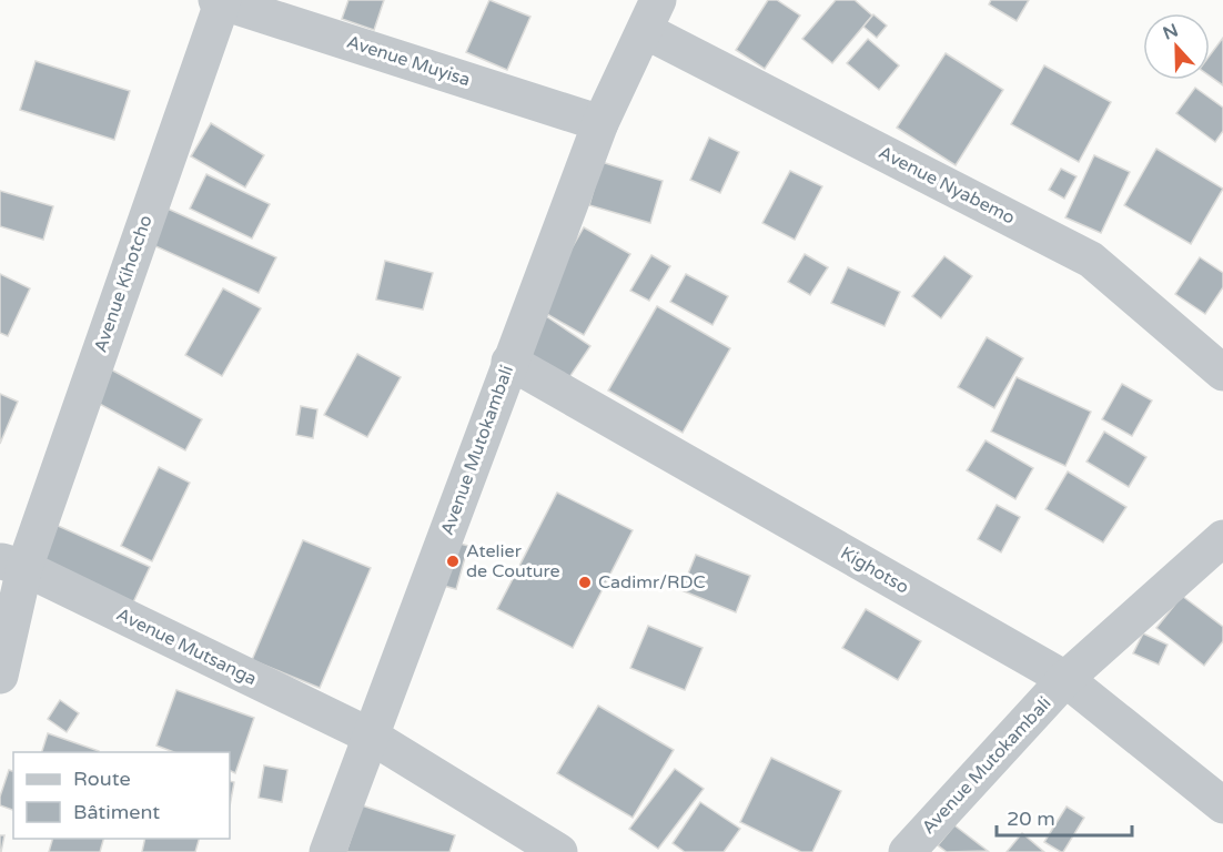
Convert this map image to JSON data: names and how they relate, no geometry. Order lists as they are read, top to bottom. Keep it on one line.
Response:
{"streets":{"street":["Avenue Muyisa","Avenue Nyabemo","Avenue Kihotcho","Avenue Mutokambali","Kighotso","Avenue Mutsanga"]},"crossings":[["Avenue Muyisa","Avenue Kihotcho"],["Avenue Muyisa","Avenue Mutokambali"],["Avenue Nyabemo","Avenue Mutokambali"],["Avenue Kihotcho","Avenue Mutsanga"],["Avenue Mutokambali","Kighotso"],["Avenue Mutokambali","Avenue Mutsanga"]],"places":["Atelier de Couture","Cadimr/RDC"],"legend":["Route","Bâtiment"],"scale_bar":"20 m","north":"top"}
